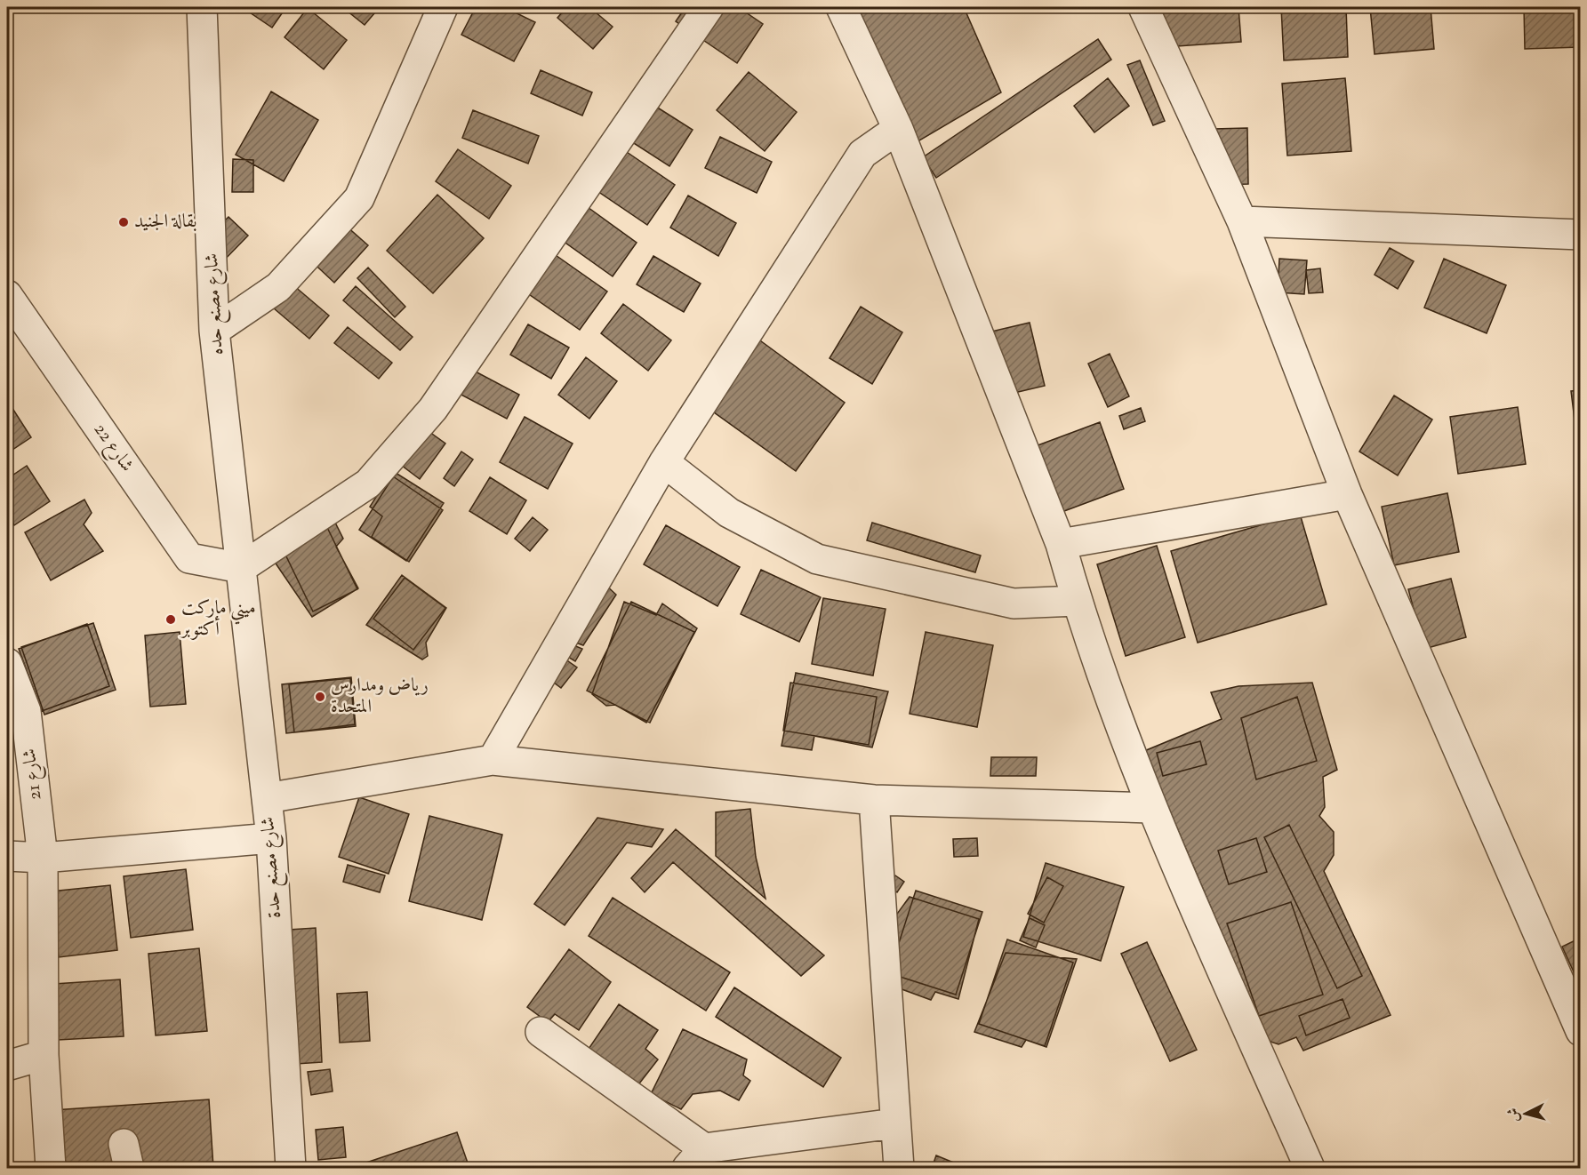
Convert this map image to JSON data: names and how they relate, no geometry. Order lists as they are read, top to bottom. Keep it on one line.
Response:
{"streets":{"street":["شارع مصنع حده","شارع 22","شارع 21","شارع مصنع حدة"]},"crossings":[["شارع مصنع حده","شارع 22"],["شارع مصنع حده","شارع مصنع حدة"],["شارع 22","شارع مصنع حدة"]],"places":["بقالة الجنيد","ميني ماركت أكتوبر","رياض ومدارس المتحدة"],"north":"left"}
